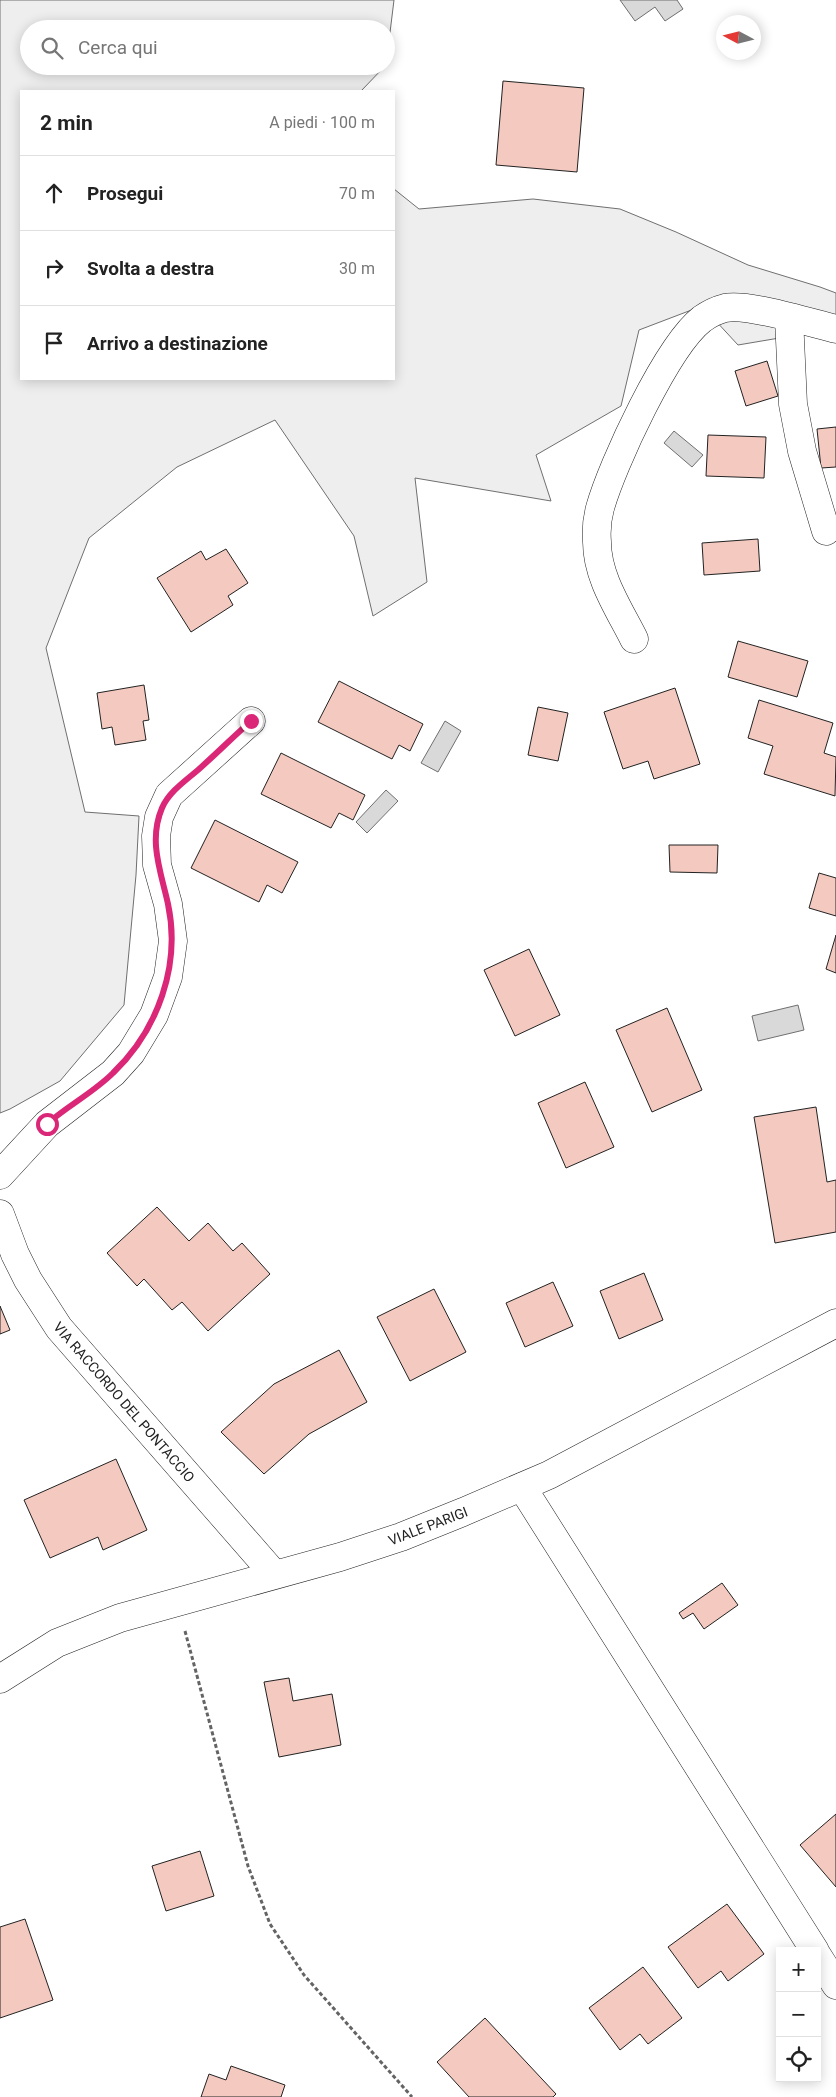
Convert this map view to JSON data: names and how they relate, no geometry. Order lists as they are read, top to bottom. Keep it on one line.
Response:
{"streets":{"street":["VIA RACCORDO DEL PONTACCIO","VIALE PARIGI"]},"crossings":[["VIA RACCORDO DEL PONTACCIO","VIALE PARIGI"]],"north":"left","page":{"search":"Cerca qui","heading":["2 min","A piedi · 100 m"],"list":[["Prosegui","70 m"],["Svolta a destra","30 m"],"Arrivo a destinazione"],"map_buttons":["+","−"]}}
